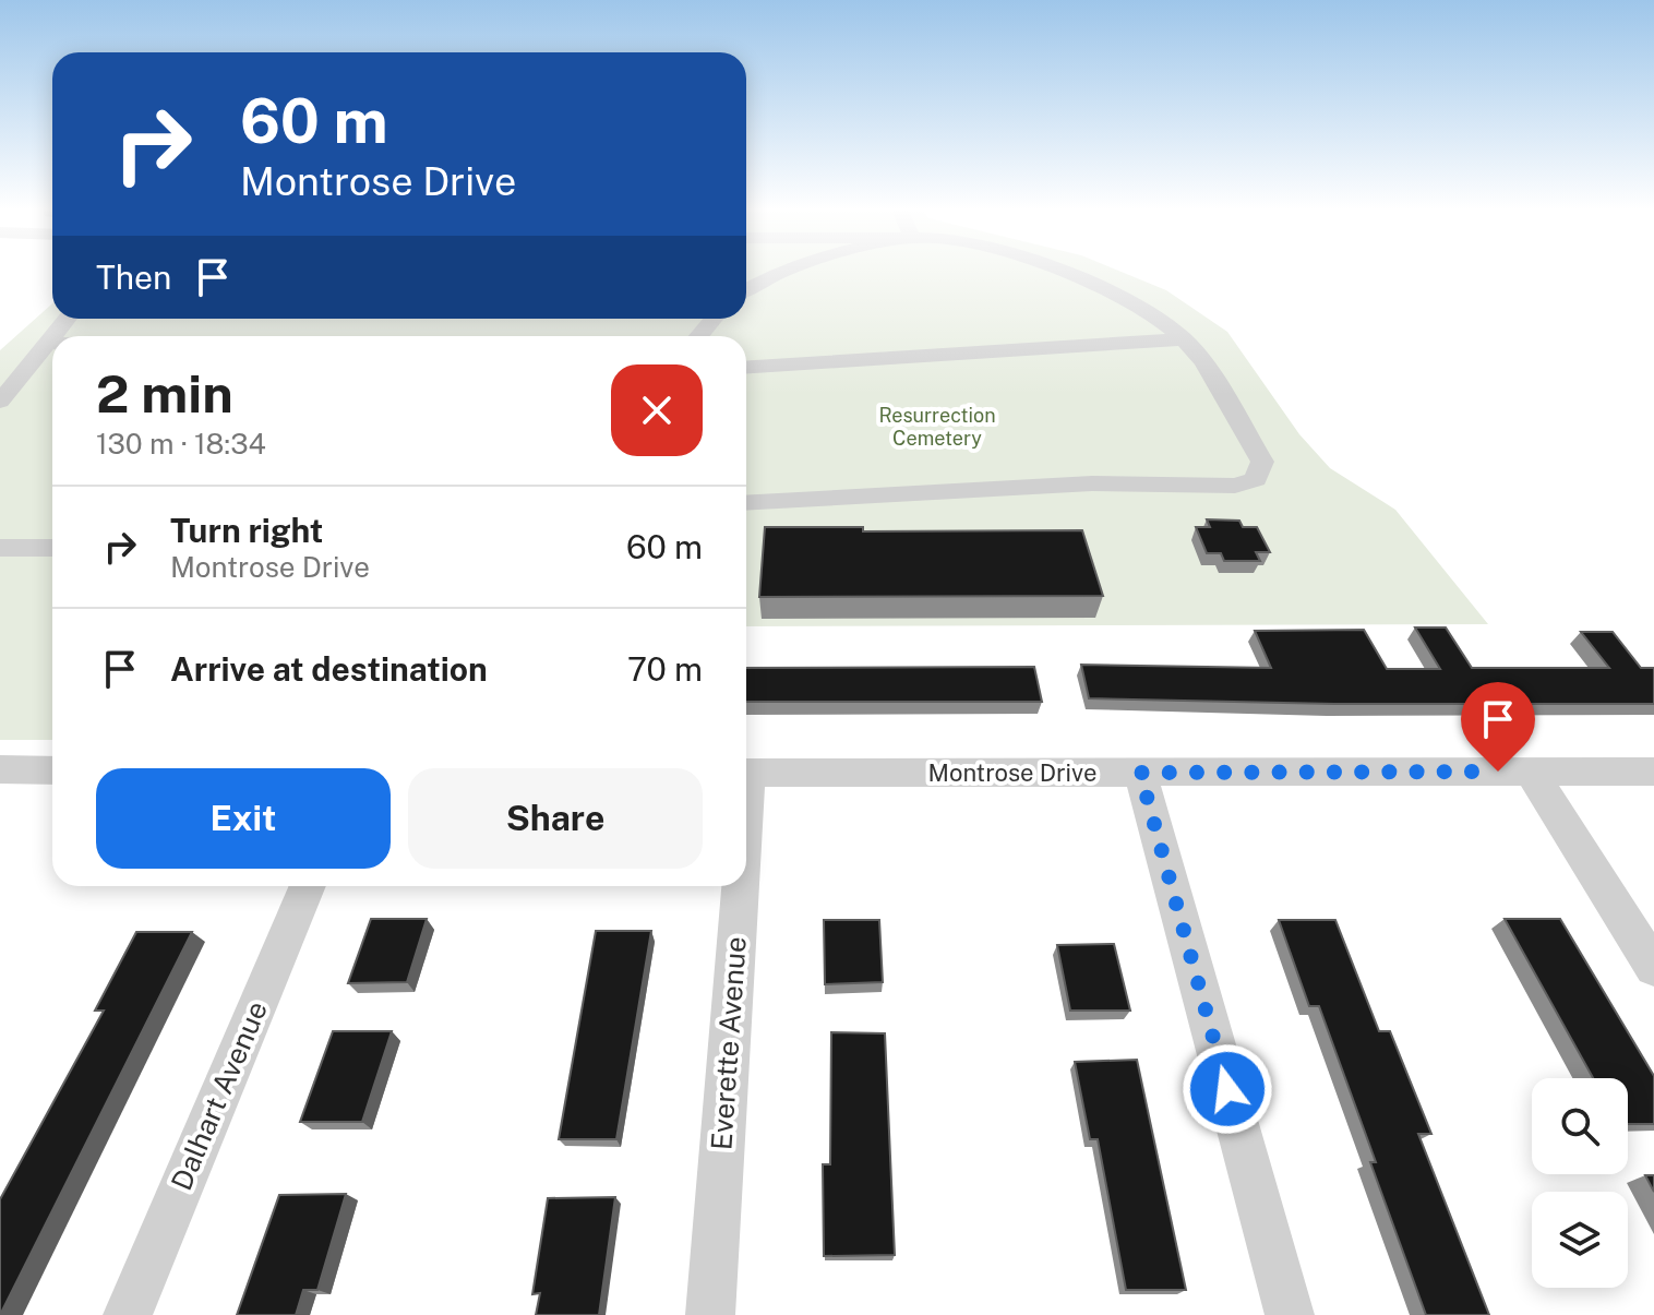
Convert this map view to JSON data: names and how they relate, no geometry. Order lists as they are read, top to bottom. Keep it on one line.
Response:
{"streets":{"street":["Montrose Drive","Everette Avenue","Dalhart Avenue"]},"parks":["Resurrection Cemetery"],"page":{"turn":["60 m","Montrose Drive"],"then":"Then","heading":["2 min","130 m · 18:34"],"list":[{"name":"Turn right","note":"Montrose Drive","value":"60 m"},{"name":"Arrive at destination","value":"70 m"}],"buttons":["Exit","Share"]}}
